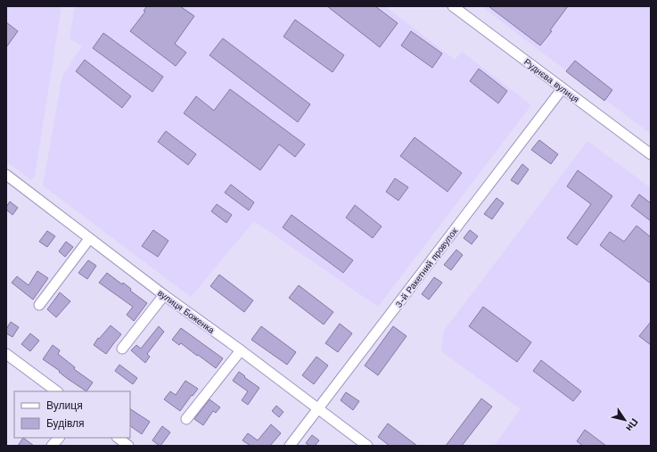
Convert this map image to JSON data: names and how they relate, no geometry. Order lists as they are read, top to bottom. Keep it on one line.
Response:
{"streets":{"street":["Руднєва вулиця","3-й Ракетний провулок","вулиця Боженка"]},"crossings":[["Руднєва вулиця","3-й Ракетний провулок"],["3-й Ракетний провулок","вулиця Боженка"]],"legend":["Вулиця","Будівля"],"north":"bottom right"}
